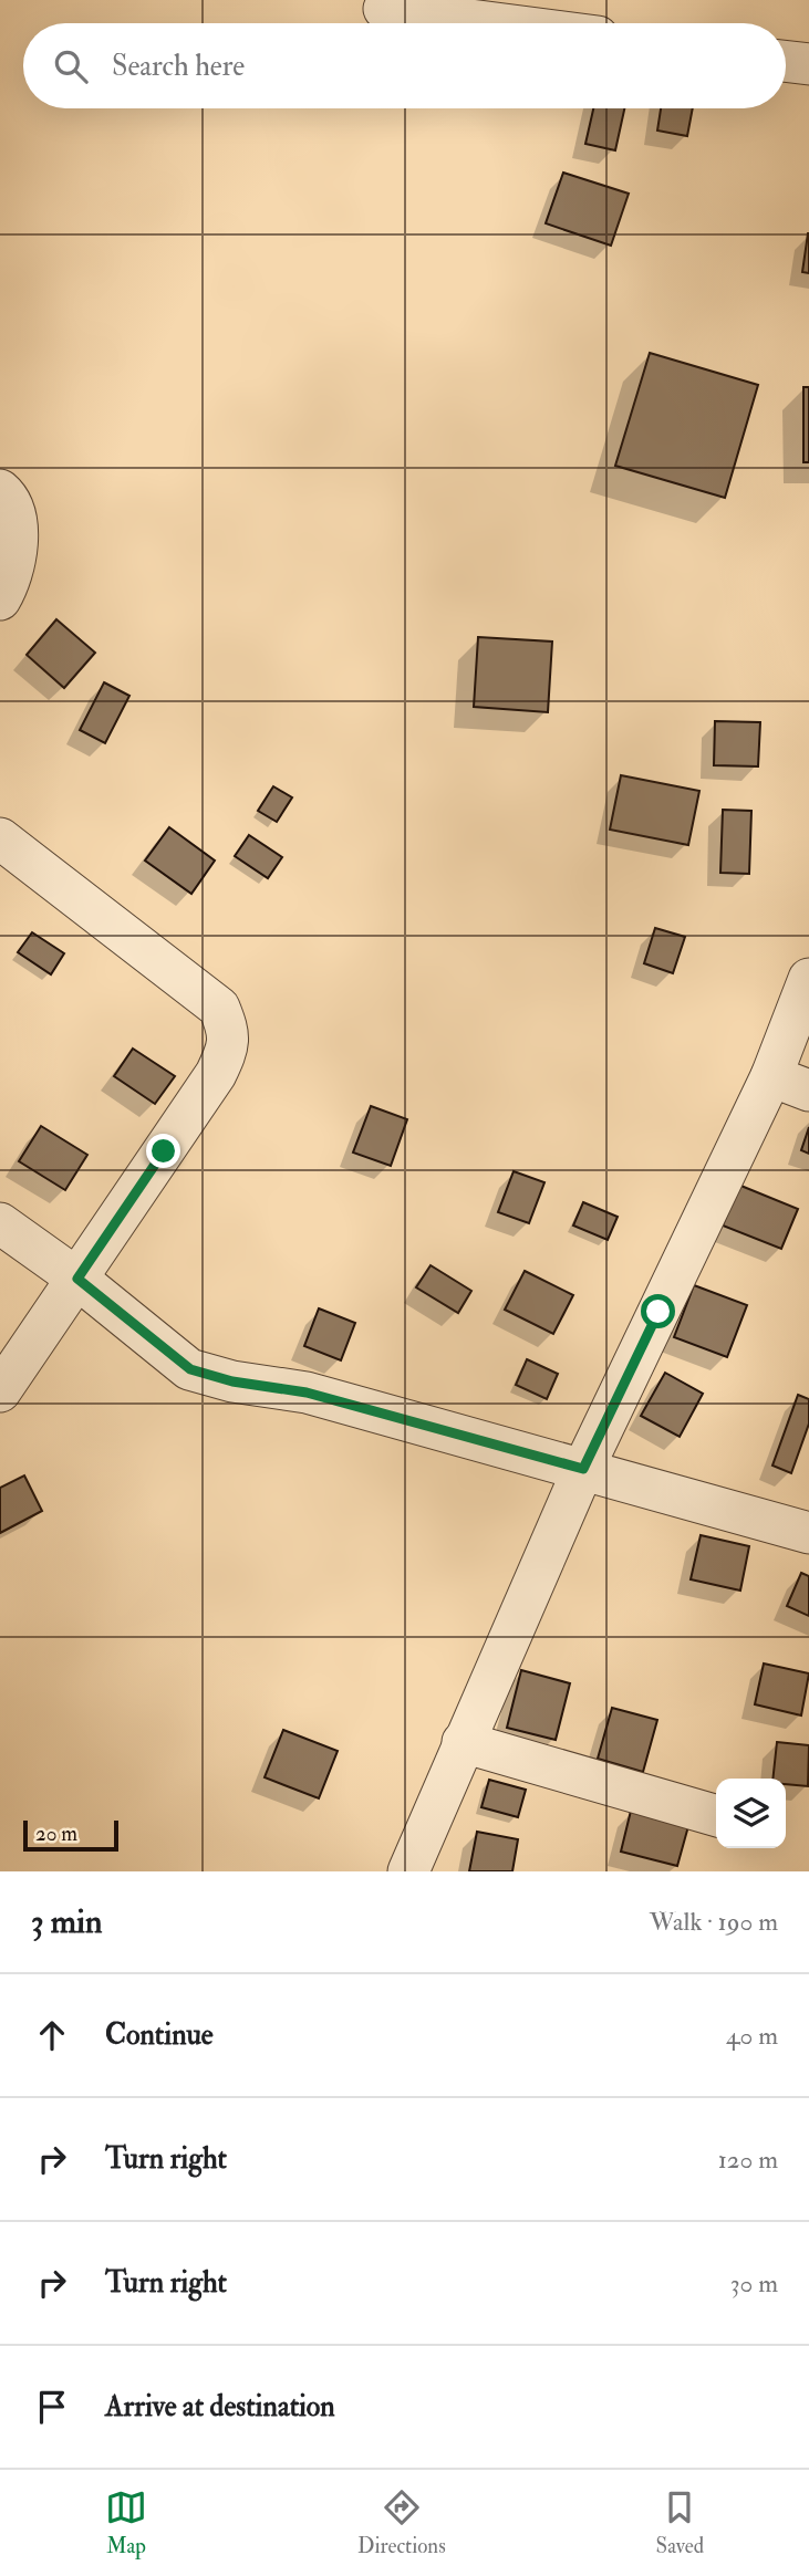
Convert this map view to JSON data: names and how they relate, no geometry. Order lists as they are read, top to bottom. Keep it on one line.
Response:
{"scale_bar":"20 m","page":{"search":"Search here","scale":"20 m","heading":["3 min","Walk · 190 m"],"list":[["Continue","40 m"],["Turn right","120 m"],["Turn right","30 m"],"Arrive at destination"],"nav":["Map","Directions","Saved"]}}
